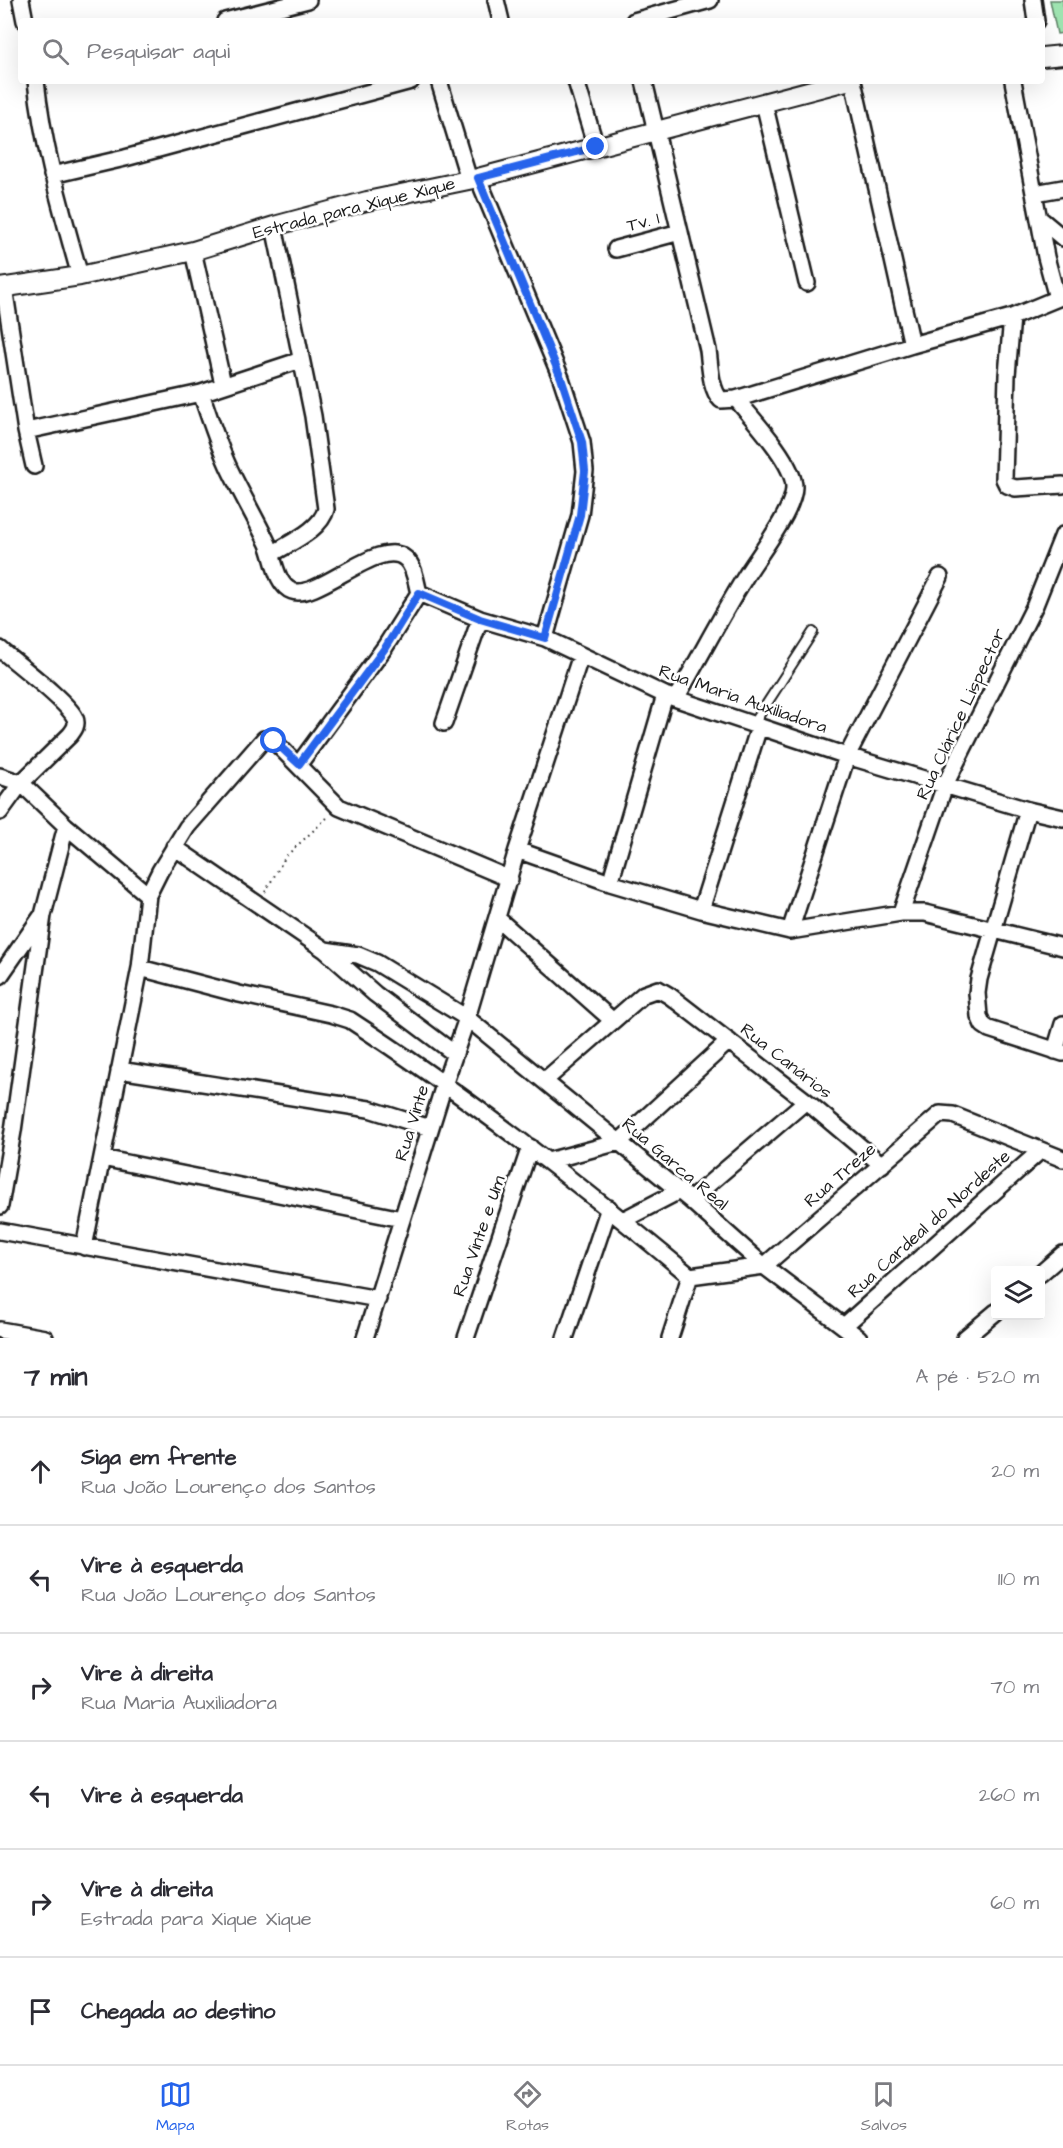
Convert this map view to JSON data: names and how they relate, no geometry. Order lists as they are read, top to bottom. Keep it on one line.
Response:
{"streets":{"street":["Estrada para Xique Xique","Tv. 1","Rua Maria Auxiliadora","Rua Clárice Lispector","Rua Canários","Rua Vinte","Rua Garca Real","Rua Treze","Rua Cardeal do Nordeste","Rua Vinte e Um"]},"crossings":[["Rua Maria Auxiliadora","Rua Clárice Lispector"],["Rua Maria Auxiliadora","Rua Vinte"],["Rua Canários","Rua Treze"],["Rua Vinte","Rua Garca Real"],["Rua Garca Real","Rua Treze"],["Rua Garca Real","Rua Cardeal do Nordeste"],["Rua Treze","Rua Cardeal do Nordeste"]],"page":{"search":"Pesquisar aqui","heading":["7 min","A pé · 520 m"],"list":[["Siga em frente","Rua João Lourenço dos Santos","20 m"],["Vire à esquerda","Rua João Lourenço dos Santos","110 m"],["Vire à direita","Rua Maria Auxiliadora","70 m"],["Vire à esquerda","260 m"],["Vire à direita","Estrada para Xique Xique","60 m"],"Chegada ao destino"],"nav":["Mapa","Rotas","Salvos"]}}
